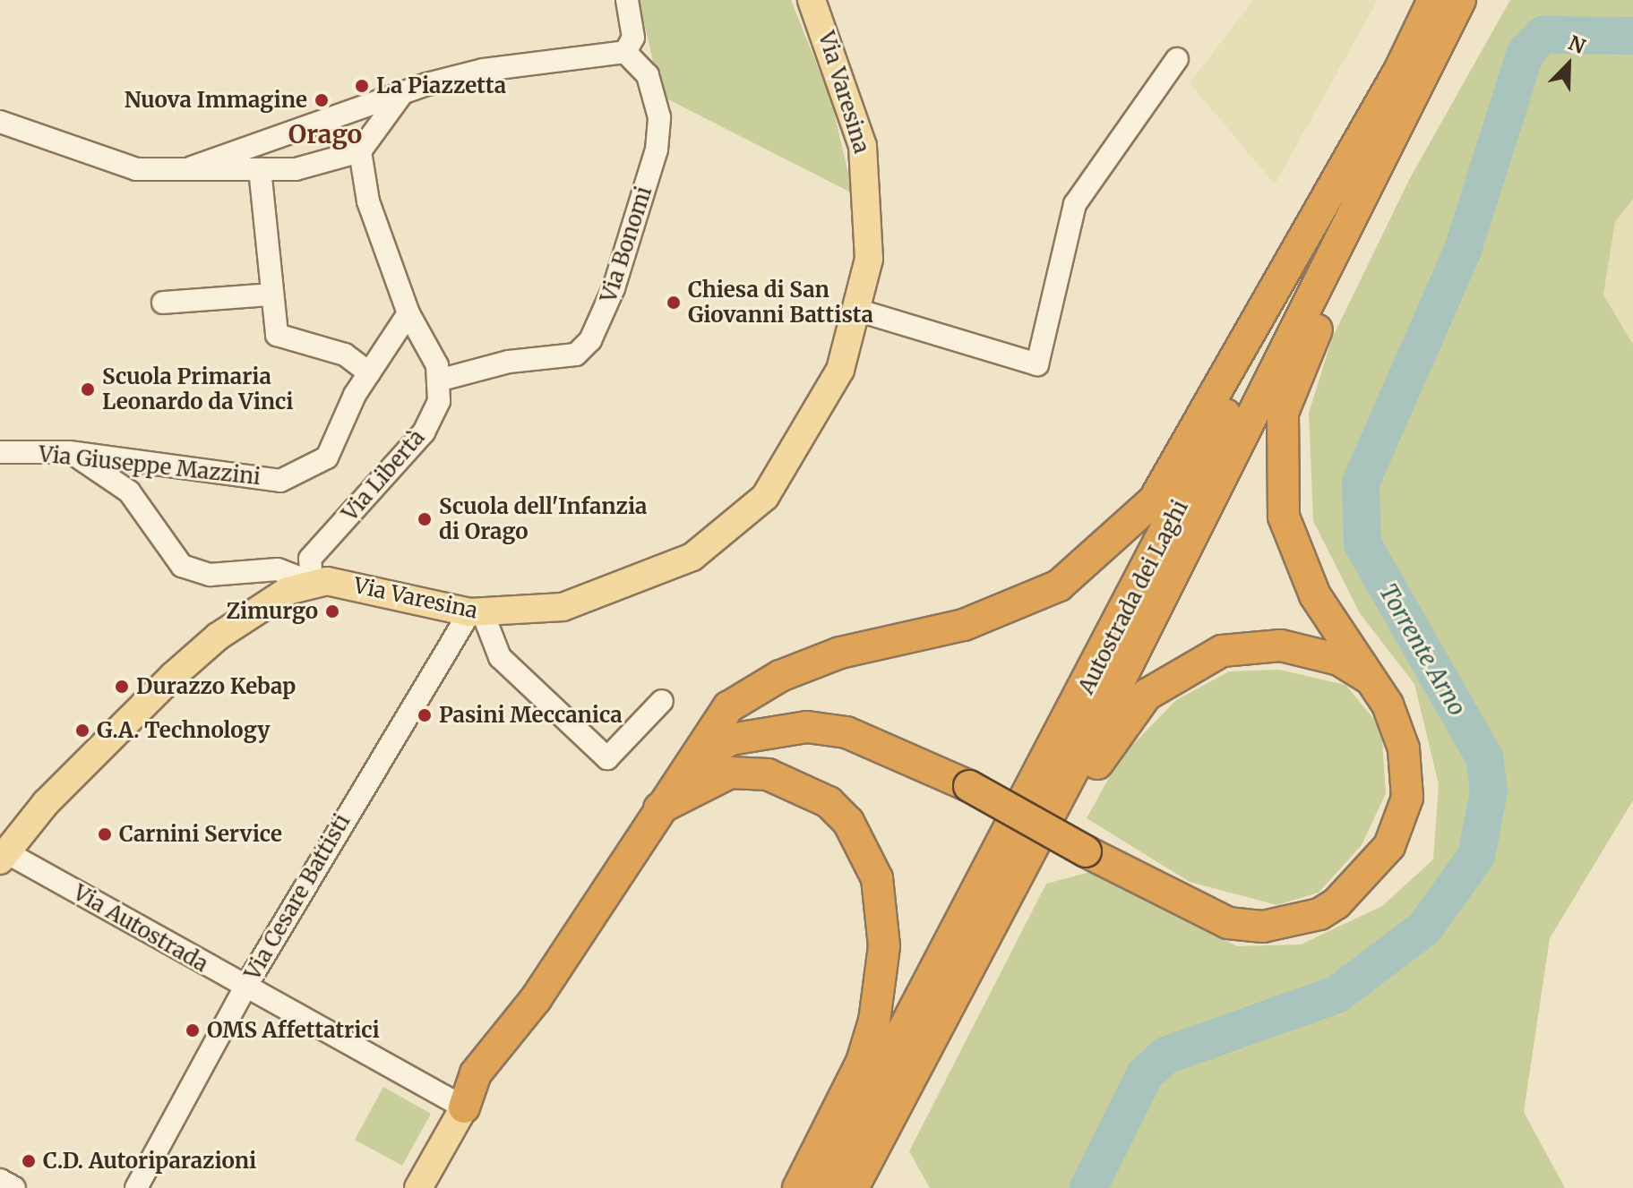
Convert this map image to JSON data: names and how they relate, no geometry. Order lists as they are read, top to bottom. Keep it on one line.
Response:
{"streets":{"highway":["Autostrada dei Laghi"],"main road":["Via Varesina"],"street":["Via Bonomi","Via Giuseppe Mazzini","Via Libertà","Via Cesare Battisti","Via Autostrada"]},"crossings":[["Via Varesina","Via Libertà"],["Via Varesina","Via Cesare Battisti"],["Via Varesina","Via Autostrada"],["Via Bonomi","Via Libertà"],["Via Giuseppe Mazzini","Via Libertà"],["Via Cesare Battisti","Via Autostrada"]],"districts":["Orago"],"water":["Torrente Arno"],"places":["La Piazzetta","Nuova Immagine","Chiesa di San Giovanni Battista","Scuola Primaria Leonardo da Vinci","Scuola dell'Infanzia di Orago","Zimurgo","Durazzo Kebap","Pasini Meccanica","G.A. Technology","Carnini Service","OMS Affettatrici","C.D. Autoriparazioni"],"north":"top right"}
